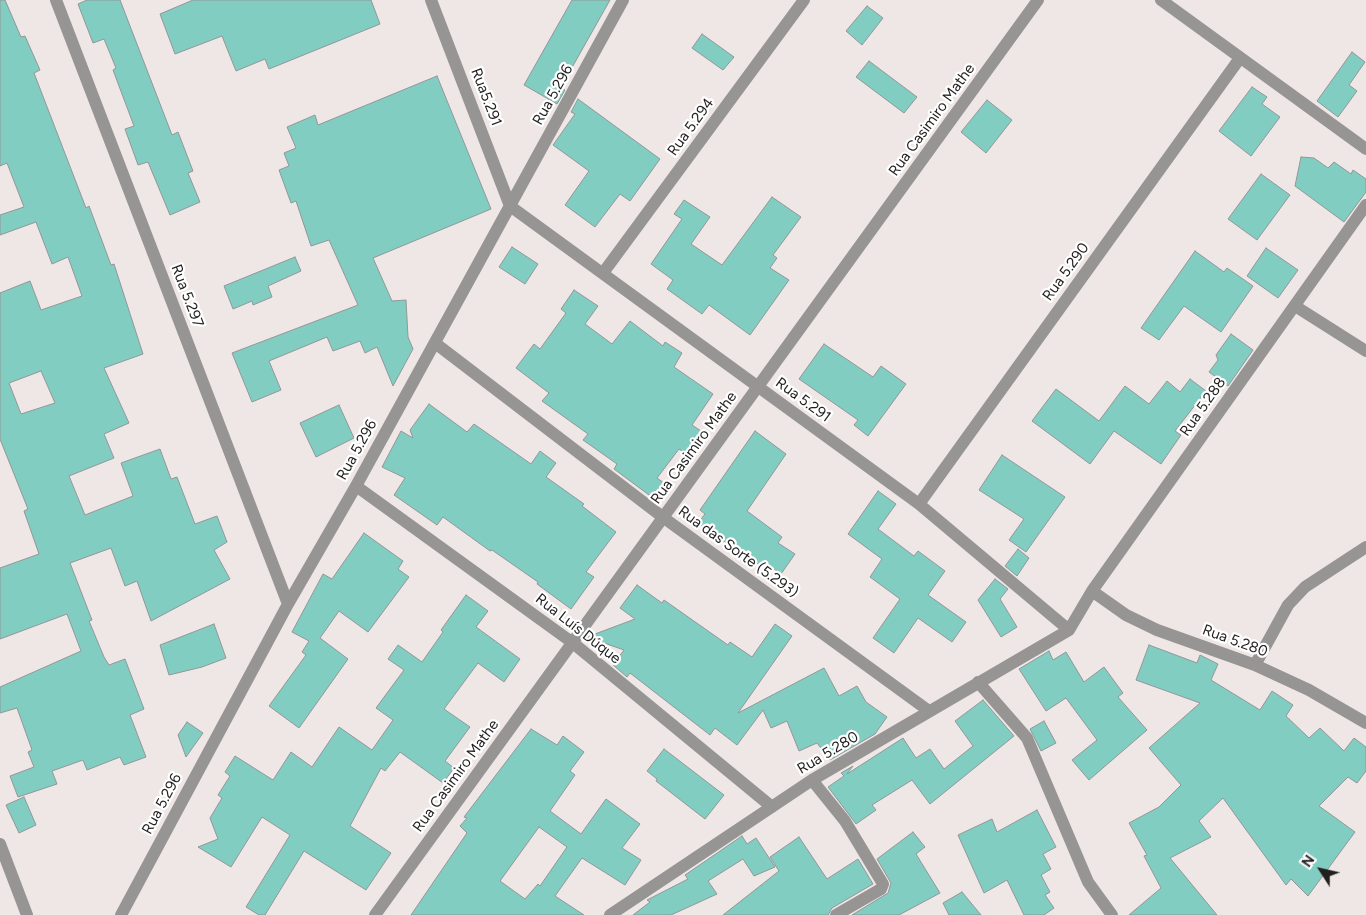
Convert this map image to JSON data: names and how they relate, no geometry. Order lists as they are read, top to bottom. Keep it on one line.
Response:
{"streets":{"street":["Rua 5.296","Rua5.291","Rua Casimiro Mathe","Rua 5.294","Rua 5.290","Rua 5.297","Rua 5.291","Rua 5.288","Rua das Sorte (5.293)","Rua Luís Dúque","Rua 5.280"]},"crossings":[["Rua 5.296","Rua5.291"],["Rua 5.296","Rua 5.297"],["Rua 5.296","Rua 5.291"],["Rua 5.296","Rua das Sorte (5.293)"],["Rua 5.296","Rua Luís Dúque"],["Rua5.291","Rua 5.291"],["Rua Casimiro Mathe","Rua 5.291"],["Rua Casimiro Mathe","Rua das Sorte (5.293)"],["Rua Casimiro Mathe","Rua Luís Dúque"],["Rua 5.294","Rua 5.291"],["Rua 5.290","Rua 5.291"],["Rua 5.291","Rua 5.288"],["Rua 5.291","Rua 5.280"],["Rua 5.288","Rua 5.280"],["Rua das Sorte (5.293)","Rua 5.280"],["Rua Luís Dúque","Rua 5.280"]],"north":"top left"}
